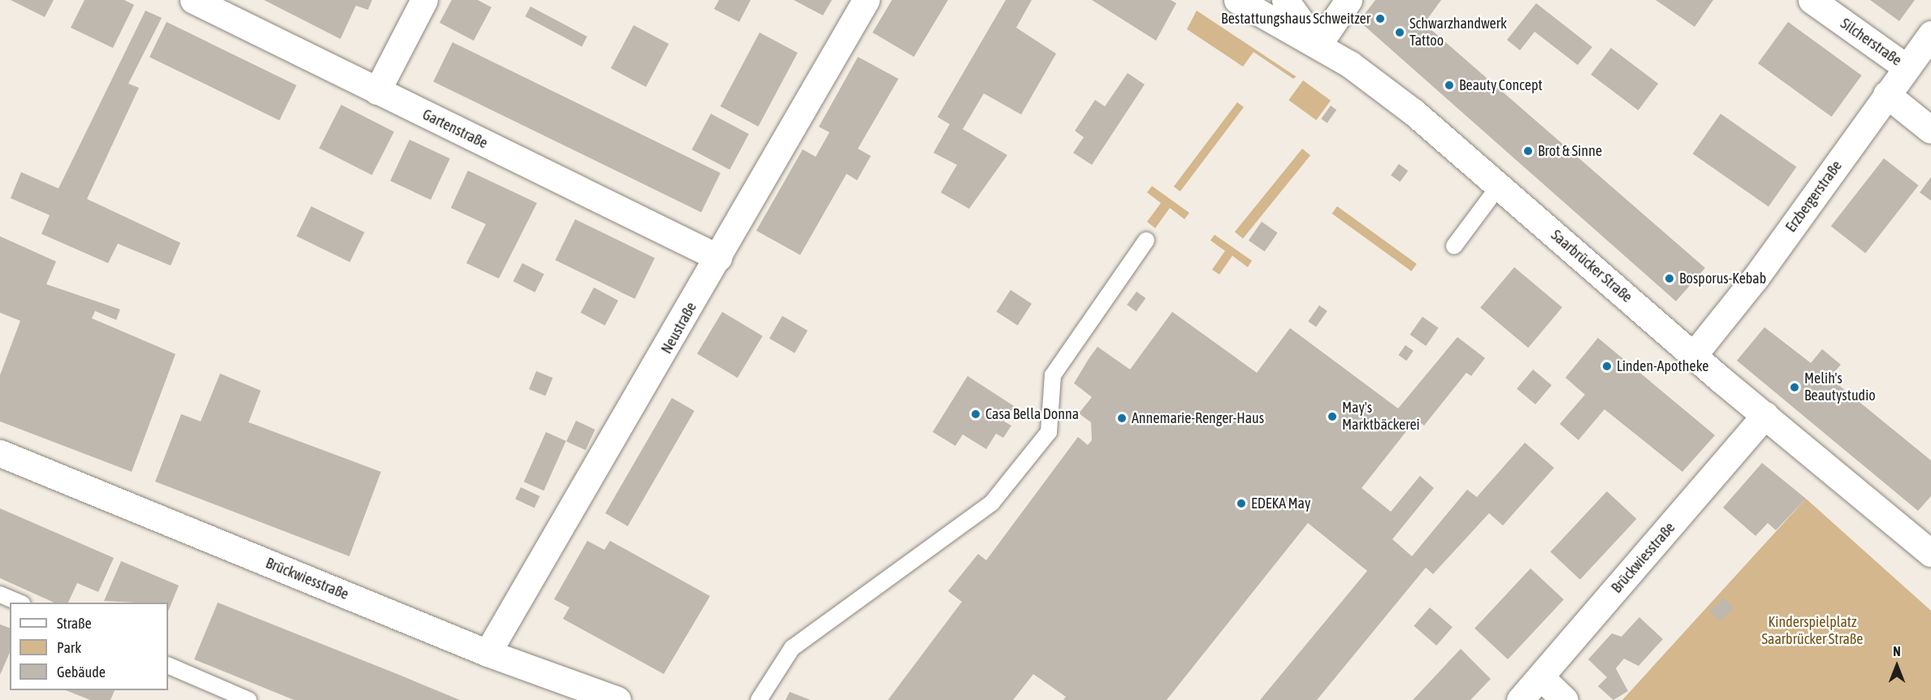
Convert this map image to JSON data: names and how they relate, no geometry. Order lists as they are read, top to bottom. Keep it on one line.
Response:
{"streets":{"street":["Silcherstraße","Gartenstraße","Erzbergerstraße","Saarbrücker Straße","Neustraße","Brückwiesstraße"]},"crossings":[["Silcherstraße","Erzbergerstraße"],["Gartenstraße","Neustraße"],["Erzbergerstraße","Saarbrücker Straße"],["Saarbrücker Straße","Brückwiesstraße"],["Neustraße","Brückwiesstraße"]],"parks":["Kinderspielplatz Saarbrücker Straße"],"places":["Bestattungshaus Schweitzer","Schwarzhandwerk Tattoo","Beauty Concept","Brot & Sinne","Bosporus-Kebab","Linden-Apotheke","Melih's Beautystudio","Casa Bella Donna","May's Marktbäckerei","Annemarie-Renger-Haus","EDEKA May"],"legend":["Straße","Park","Gebäude"],"north":"top"}
